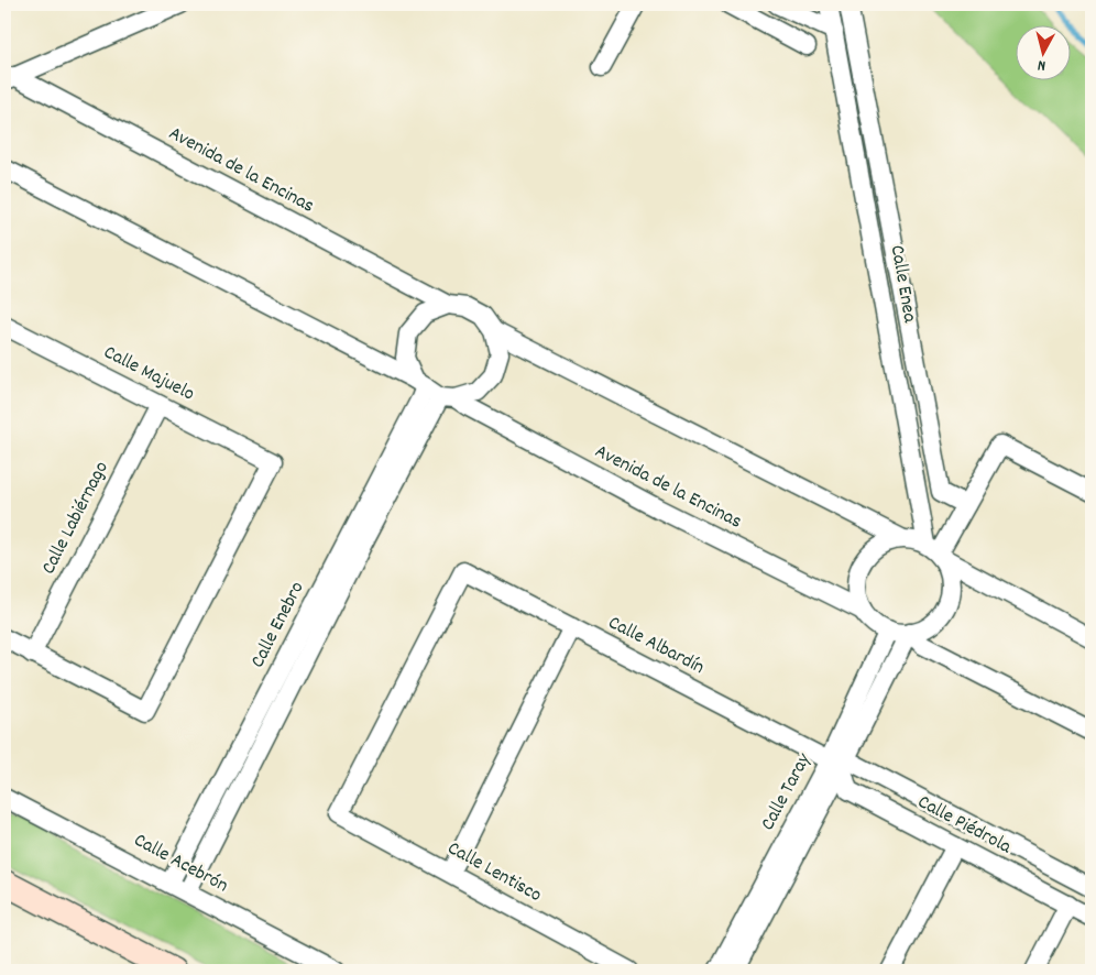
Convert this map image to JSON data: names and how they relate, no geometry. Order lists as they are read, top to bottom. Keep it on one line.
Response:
{"streets":{"street":["Avenida de la Encinas","Calle Enea","Calle Majuelo","Calle Labiérnago","Calle Enebro","Calle Albardín","Calle Taray","Calle Piédrola","Calle Acebrón","Calle Lentisco"]},"crossings":[["Avenida de la Encinas","Calle Enea"],["Avenida de la Encinas","Calle Enebro"],["Avenida de la Encinas","Calle Taray"],["Calle Enea","Calle Taray"],["Calle Majuelo","Calle Labiérnago"],["Calle Enebro","Calle Acebrón"],["Calle Albardín","Calle Taray"],["Calle Albardín","Calle Piédrola"],["Calle Albardín","Calle Lentisco"],["Calle Taray","Calle Piédrola"]],"north":"bottom"}
